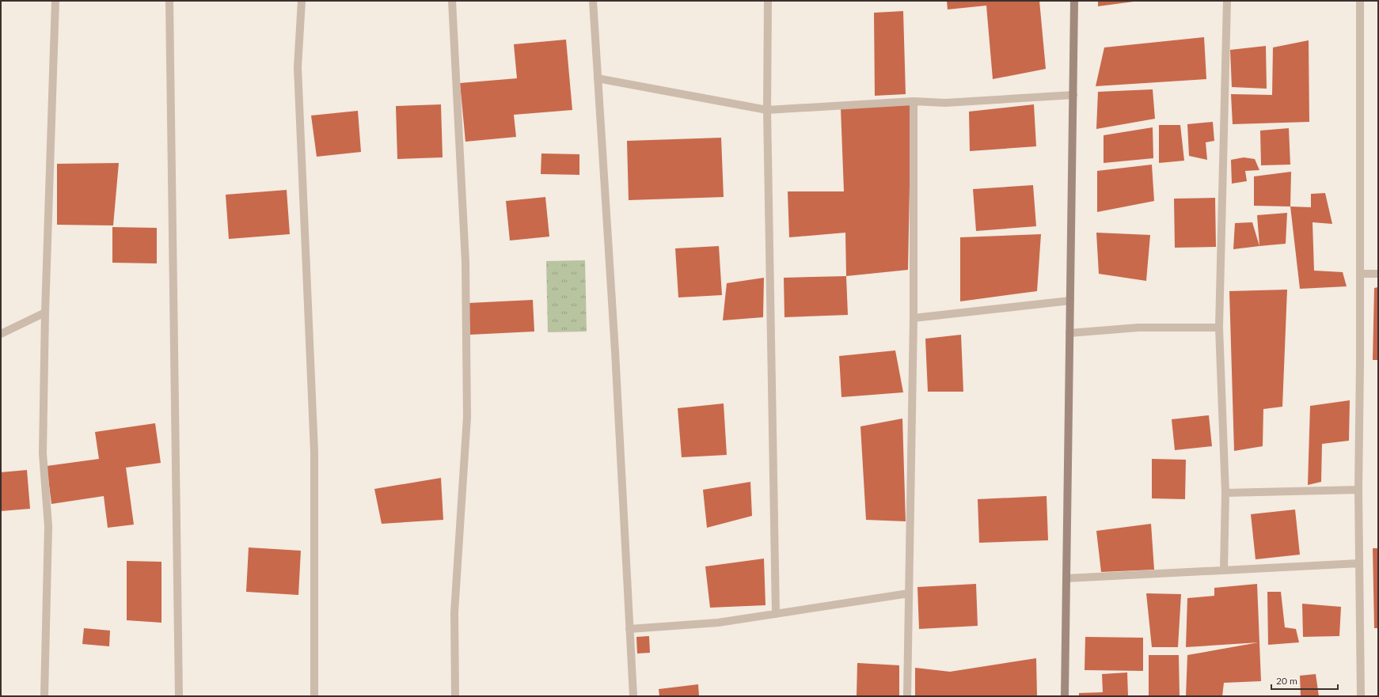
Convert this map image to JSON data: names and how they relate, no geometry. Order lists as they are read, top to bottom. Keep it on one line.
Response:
{"scale_bar":"20 m"}
